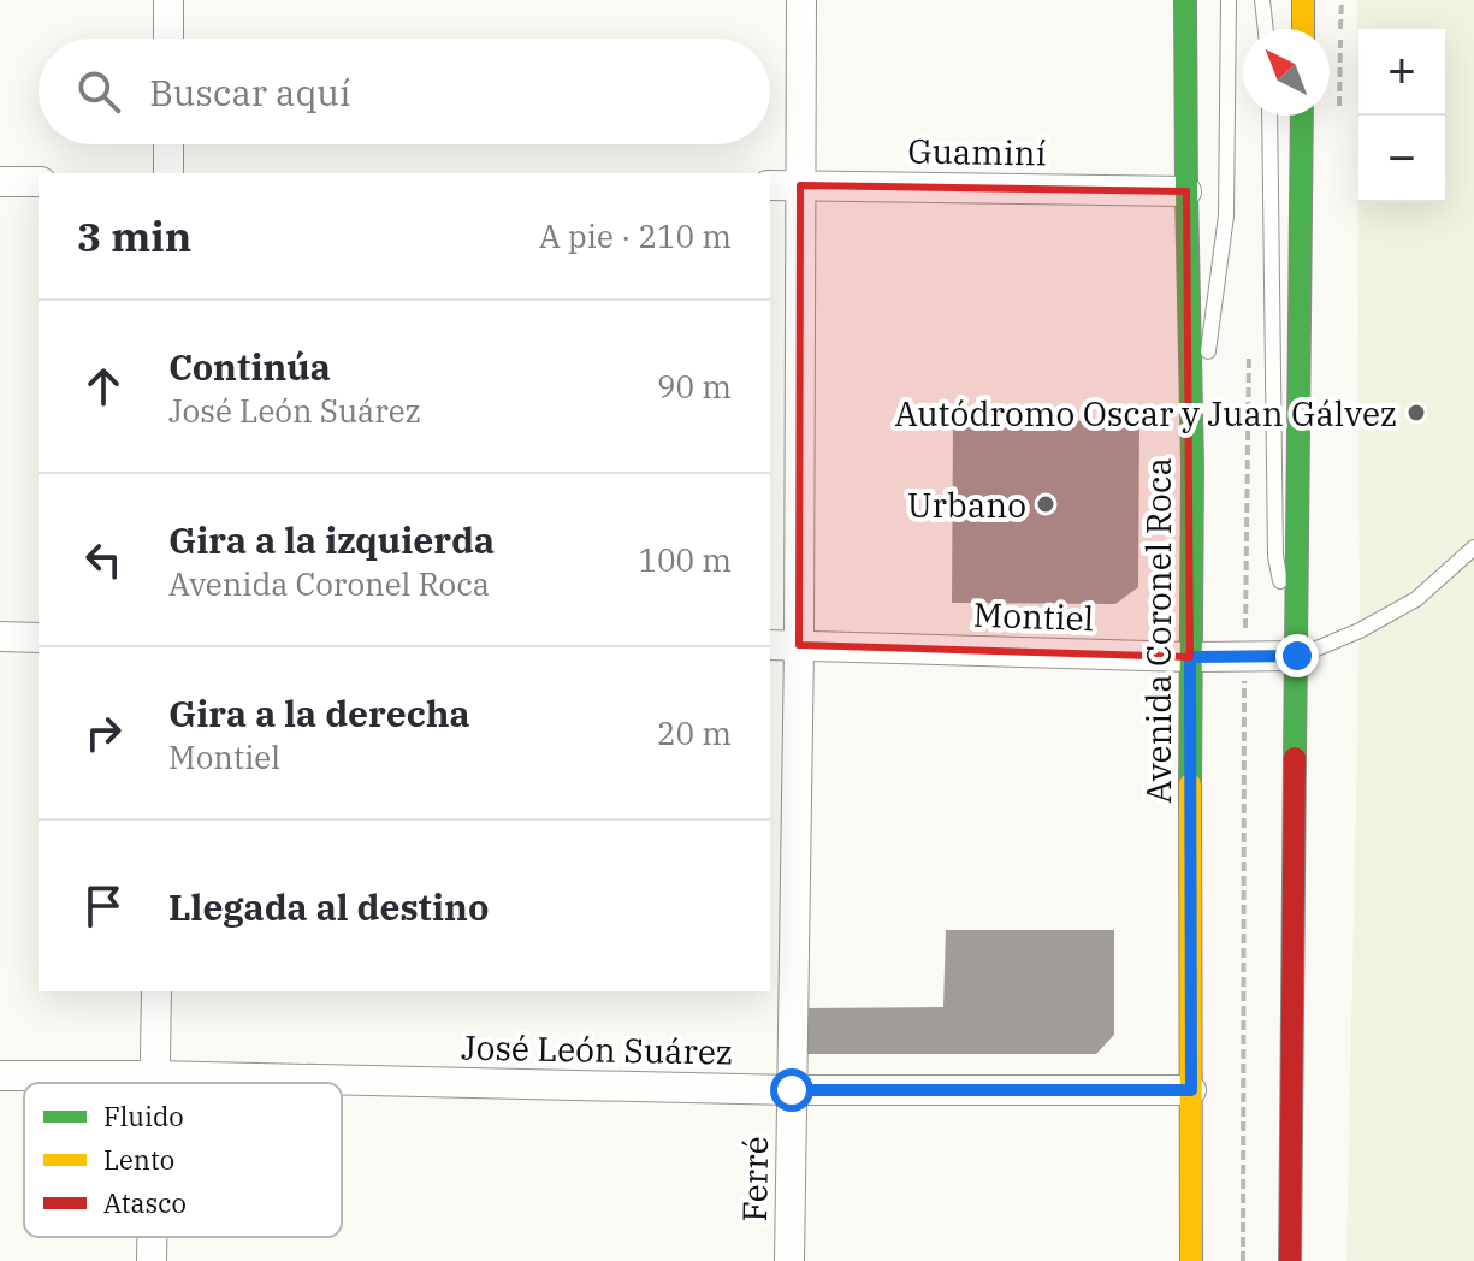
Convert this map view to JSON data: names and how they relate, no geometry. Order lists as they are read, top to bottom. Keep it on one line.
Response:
{"streets":{"main road":["Avenida Coronel Roca"],"street":["Guaminí","Montiel","José León Suárez","Ferré"]},"crossings":[["Guaminí","Avenida Coronel Roca"],["Guaminí","Ferré"],["Montiel","Avenida Coronel Roca"],["Montiel","Ferré"],["Avenida Coronel Roca","José León Suárez"],["José León Suárez","Ferré"]],"places":["Autódromo Oscar y Juan Gálvez","Urbano"],"legend":["Fluido","Lento","Atasco"],"north":"top left","page":{"map_buttons":["+","−"],"search":"Buscar aquí","heading":["3 min","A pie · 210 m"],"list":[["Continúa","José León Suárez","90 m"],["Gira a la izquierda","Avenida Coronel Roca","100 m"],["Gira a la derecha","Montiel","20 m"],"Llegada al destino"]}}
